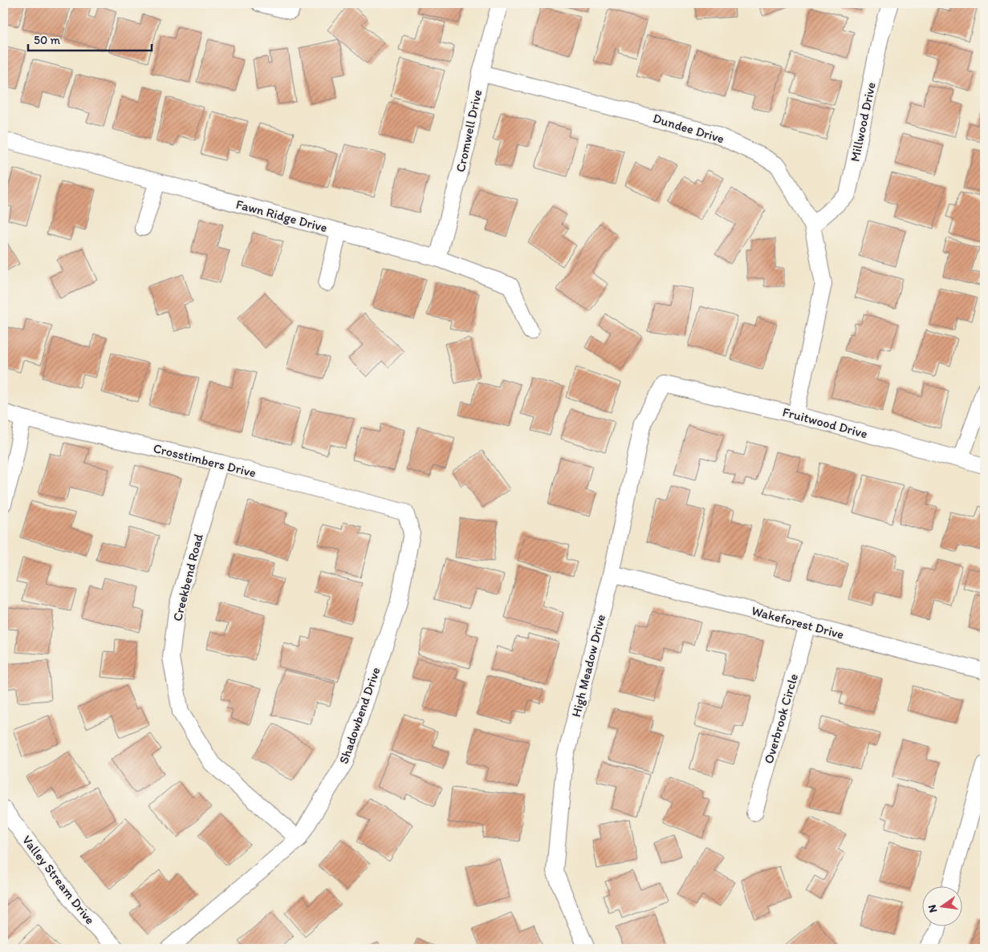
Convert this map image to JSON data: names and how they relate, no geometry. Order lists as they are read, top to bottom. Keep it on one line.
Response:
{"streets":{"street":["Millwood Drive","Dundee Drive","Cromwell Drive","Fawn Ridge Drive","Fruitwood Drive","Crosstimbers Drive","Creekbend Road","Wakeforest Drive","High Meadow Drive","Shadowbend Drive","Overbrook Circle","Valley Stream Drive"]},"crossings":[["Millwood Drive","Dundee Drive"],["Dundee Drive","Cromwell Drive"],["Dundee Drive","Fruitwood Drive"],["Cromwell Drive","Fawn Ridge Drive"],["Fruitwood Drive","High Meadow Drive"],["Crosstimbers Drive","Creekbend Road"],["Crosstimbers Drive","Shadowbend Drive"],["Creekbend Road","Shadowbend Drive"],["Wakeforest Drive","High Meadow Drive"],["Wakeforest Drive","Overbrook Circle"]],"scale_bar":"50 m","north":"left"}
